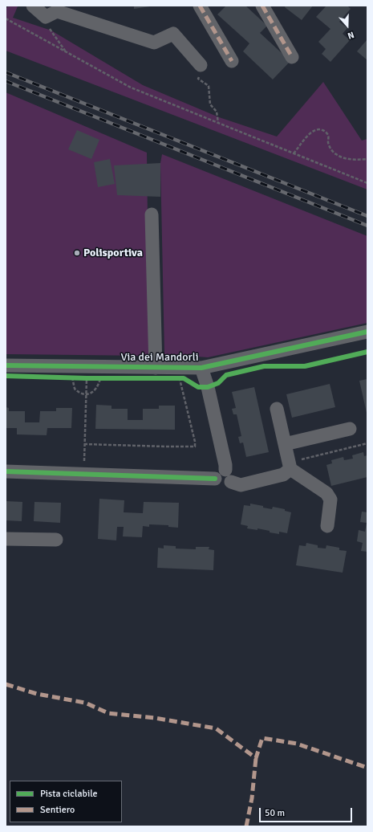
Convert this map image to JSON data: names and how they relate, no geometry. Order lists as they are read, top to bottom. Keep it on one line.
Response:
{"streets":{"street":["Via dei Mandorli"]},"places":["Polisportiva"],"legend":["Pista ciclabile","Sentiero"],"scale_bar":"50 m","north":"bottom"}
